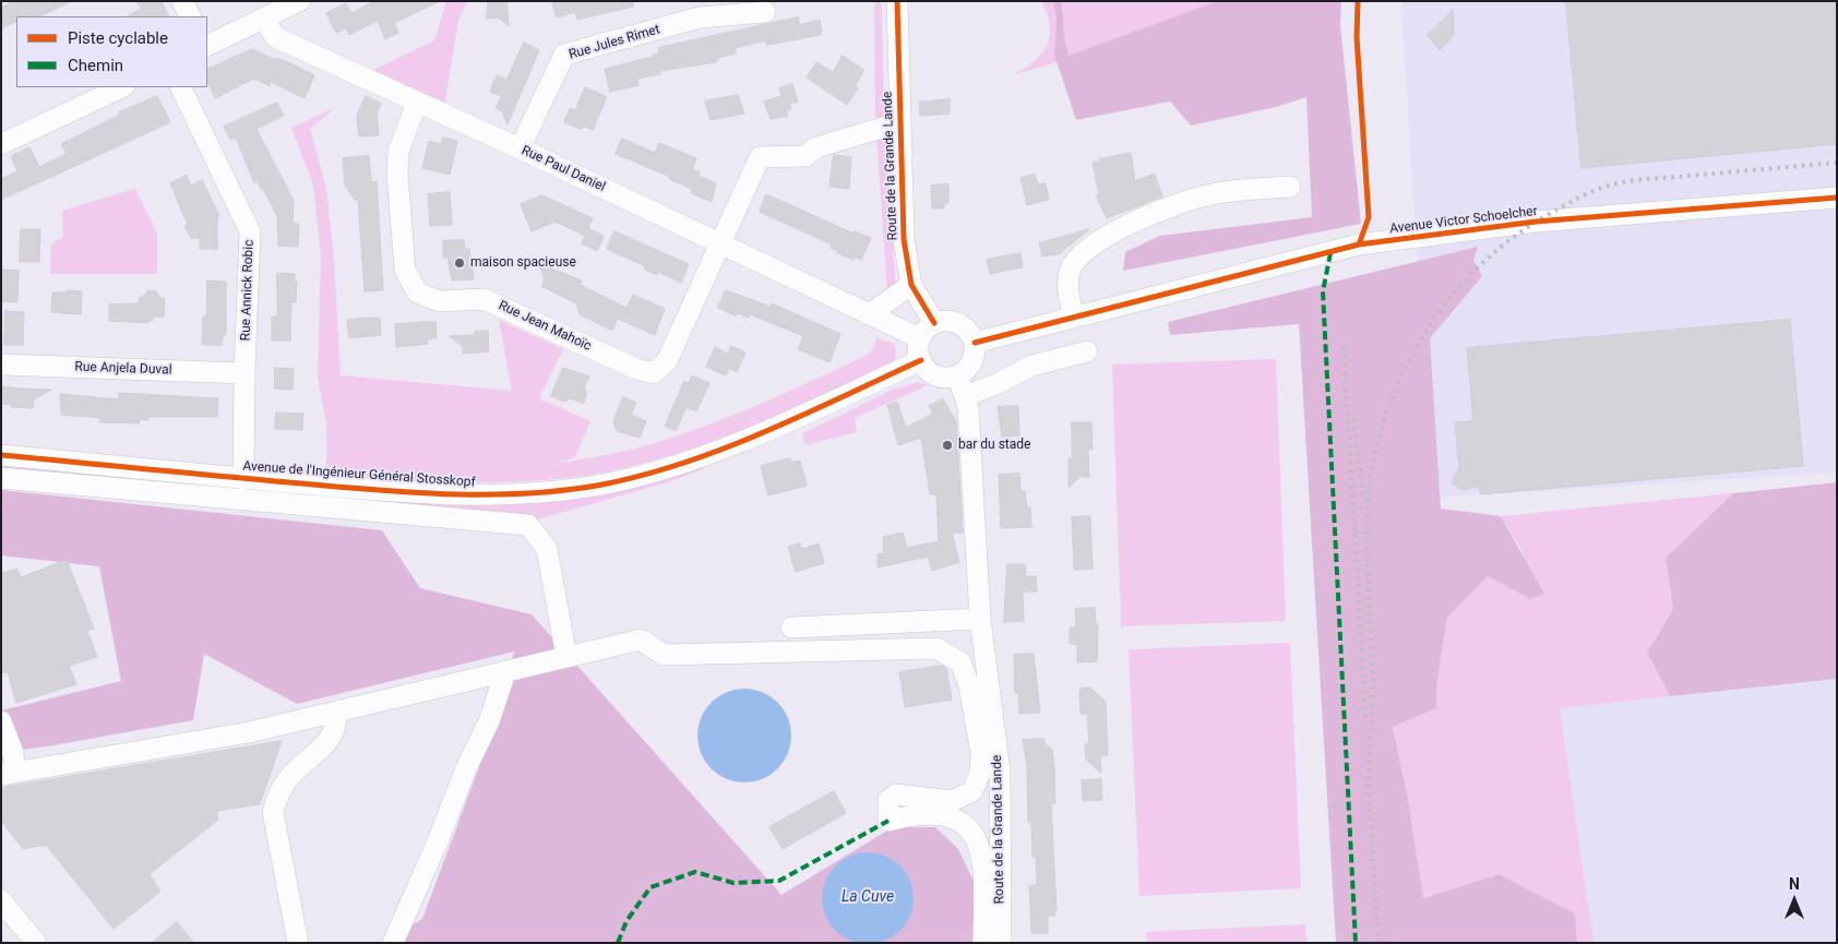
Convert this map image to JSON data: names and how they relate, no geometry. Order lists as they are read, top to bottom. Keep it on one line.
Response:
{"streets":{"street":["Rue Jules Rimet","Route de la Grande Lande","Rue Paul Daniel","Avenue Victor Schoelcher","Rue Annick Robic","Rue Jean Mahoïc","Rue Anjela Duval","Avenue de l'Ingénieur Général Stosskopf"]},"crossings":[["Rue Jules Rimet","Rue Paul Daniel"],["Route de la Grande Lande","Rue Paul Daniel"],["Route de la Grande Lande","Avenue Victor Schoelcher"],["Route de la Grande Lande","Avenue de l'Ingénieur Général Stosskopf"],["Rue Paul Daniel","Avenue Victor Schoelcher"],["Rue Paul Daniel","Rue Jean Mahoïc"],["Rue Paul Daniel","Avenue de l'Ingénieur Général Stosskopf"],["Avenue Victor Schoelcher","Avenue de l'Ingénieur Général Stosskopf"],["Rue Annick Robic","Rue Anjela Duval"],["Rue Annick Robic","Avenue de l'Ingénieur Général Stosskopf"]],"water":["La Cuve"],"places":["maison spacieuse","bar du stade"],"legend":["Piste cyclable","Chemin"],"north":"top"}
